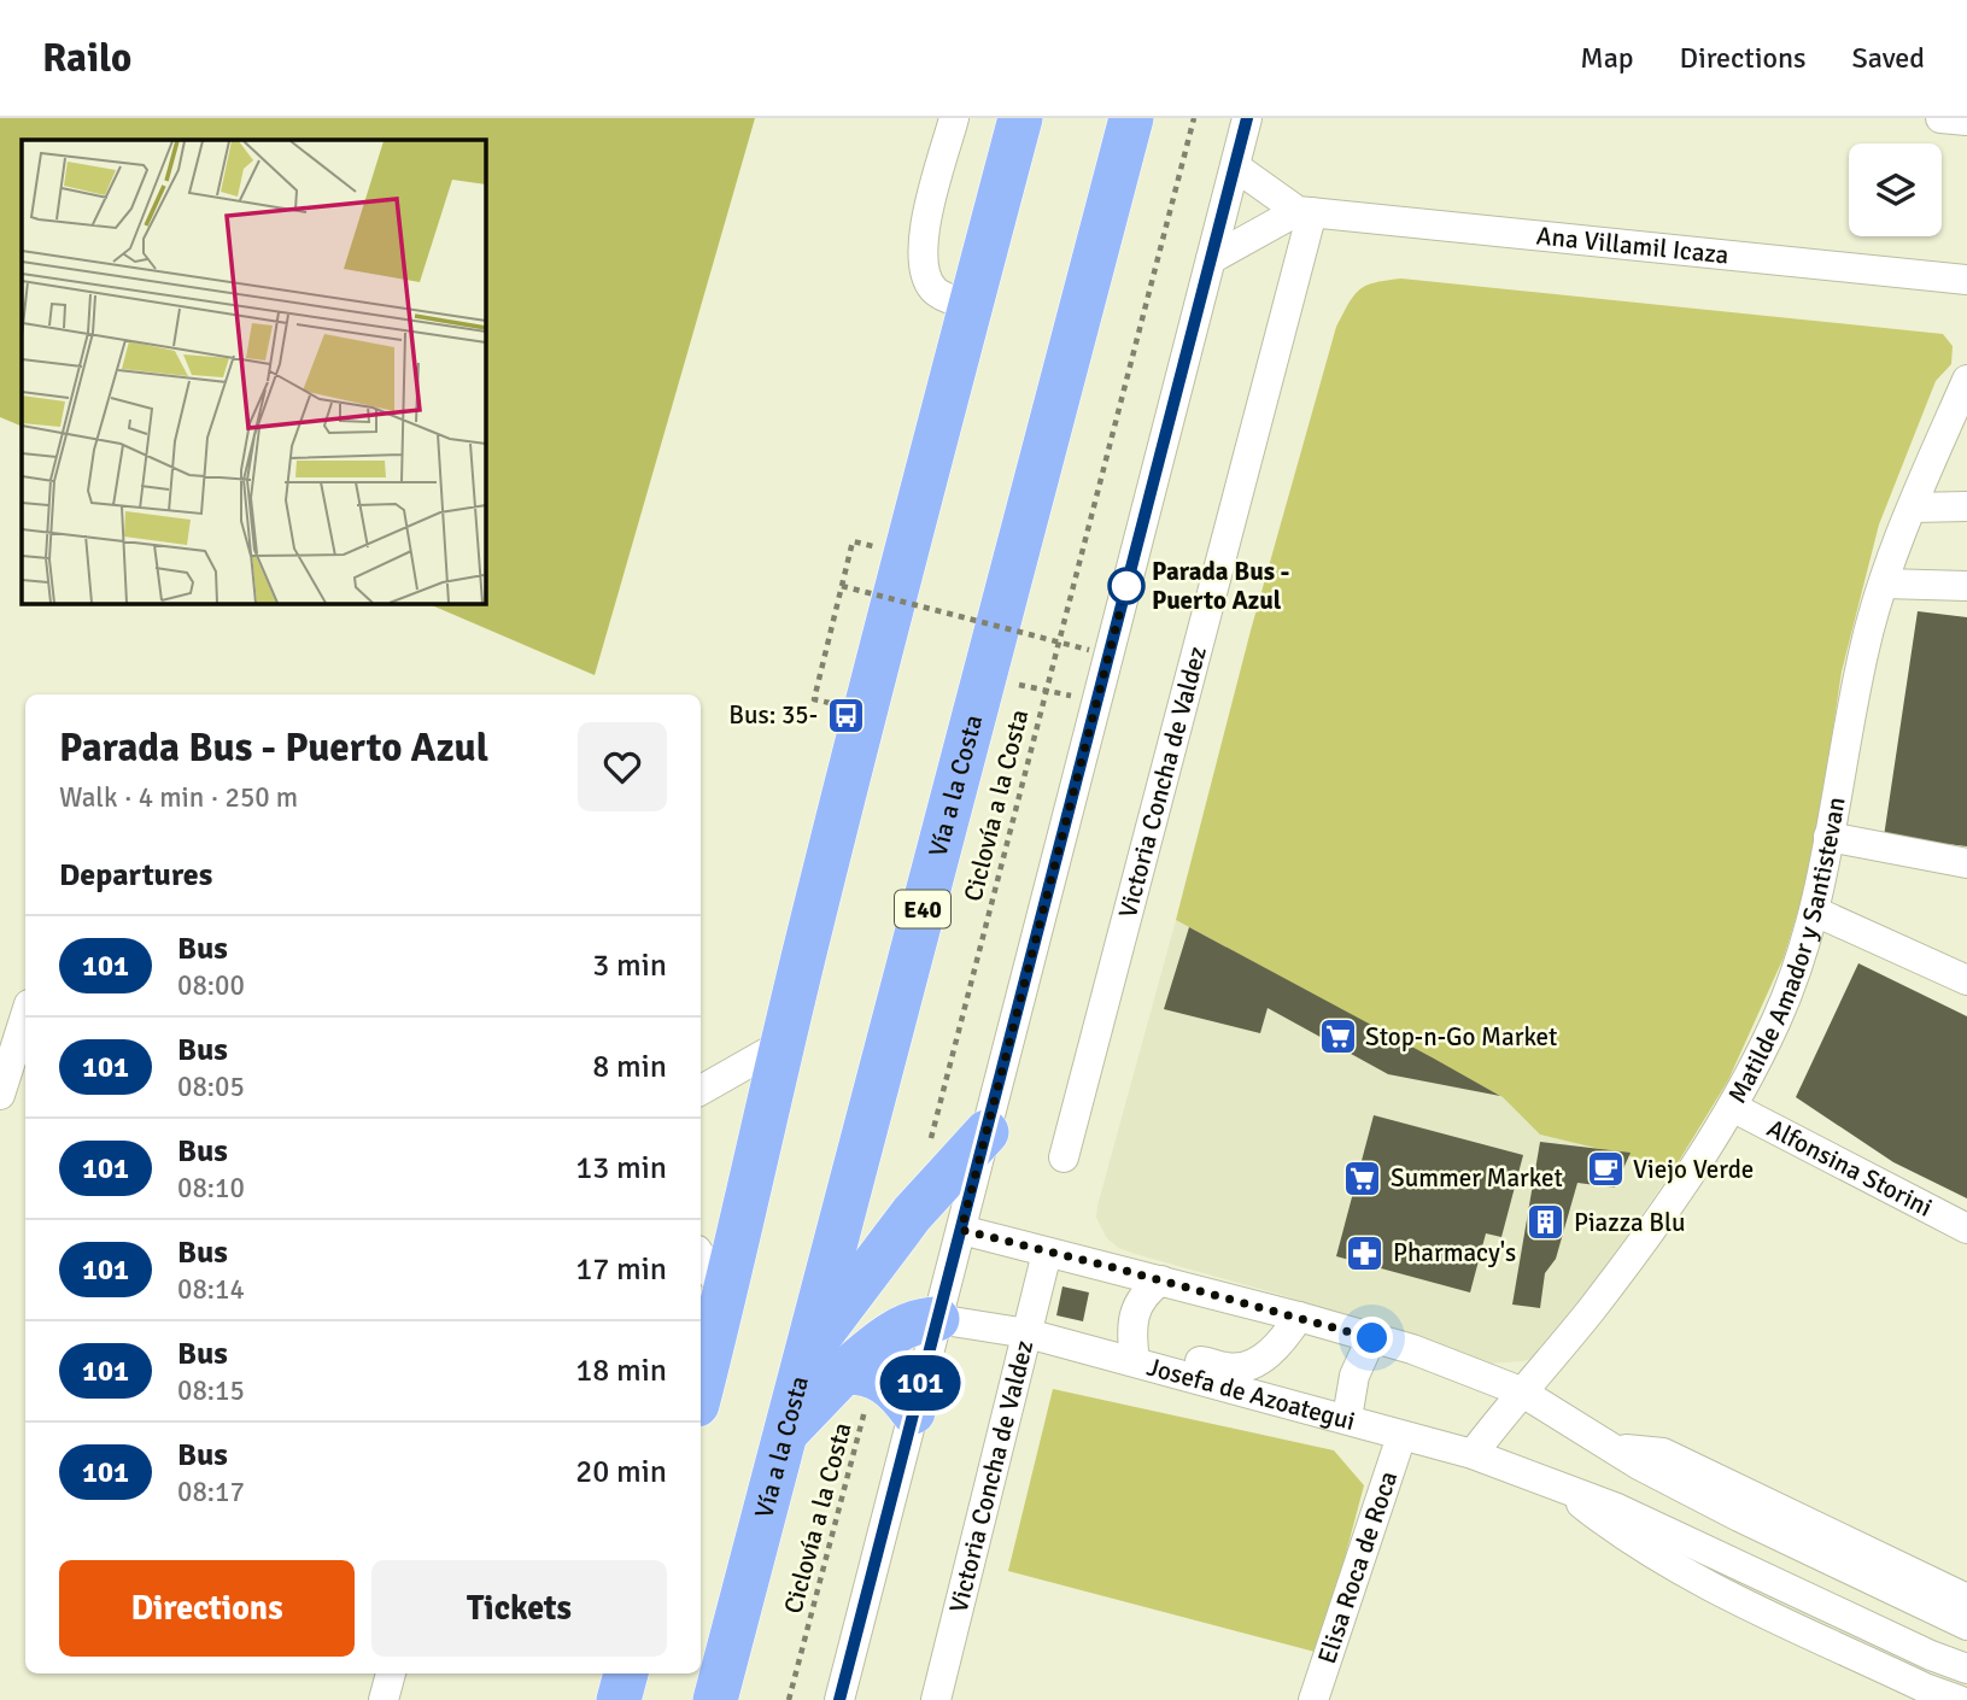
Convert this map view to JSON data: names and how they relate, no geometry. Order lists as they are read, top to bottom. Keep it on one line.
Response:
{"streets":{"highway":["Vía a la Costa","E40"],"street":["Ana Villamil Icaza","Victoria Concha de Valdez","Matilde Amador y Santistevan","Alfonsina Storini","Josefa de Azoategui","Elisa Roca de Roca"],"path":["Ciclovía a la Costa"]},"crossings":[["Ana Villamil Icaza","Victoria Concha de Valdez"],["Victoria Concha de Valdez","Josefa de Azoategui"],["Vía a la Costa","Ciclovía a la Costa"],["Matilde Amador y Santistevan","Alfonsina Storini"],["Matilde Amador y Santistevan","Josefa de Azoategui"],["Josefa de Azoategui","Elisa Roca de Roca"]],"places":{"other":["Parada Bus - Puerto Azul"],"bus stop":["Bus: 35-"],"supermarket":["Stop-n-Go Market","Summer Market"],"cafe":["Viejo Verde"],"building":["Piazza Blu"],"pharmacy":["Pharmacy's"]},"lines":["bus line 101"],"page":{"header":"Railo","nav":["Map","Directions","Saved"],"on_map":"101","heading":[["Parada Bus - Puerto Azul","Walk · 4 min · 250 m"],"Departures"],"list":[{"mark":"101","name":"Bus","note":"08:00","value":"3 min"},{"mark":"101","name":"Bus","note":"08:05","value":"8 min"},{"mark":"101","name":"Bus","note":"08:10","value":"13 min"},{"mark":"101","name":"Bus","note":"08:14","value":"17 min"},{"mark":"101","name":"Bus","note":"08:15","value":"18 min"},{"mark":"101","name":"Bus","note":"08:17","value":"20 min"}],"buttons":["Directions","Tickets"]}}
